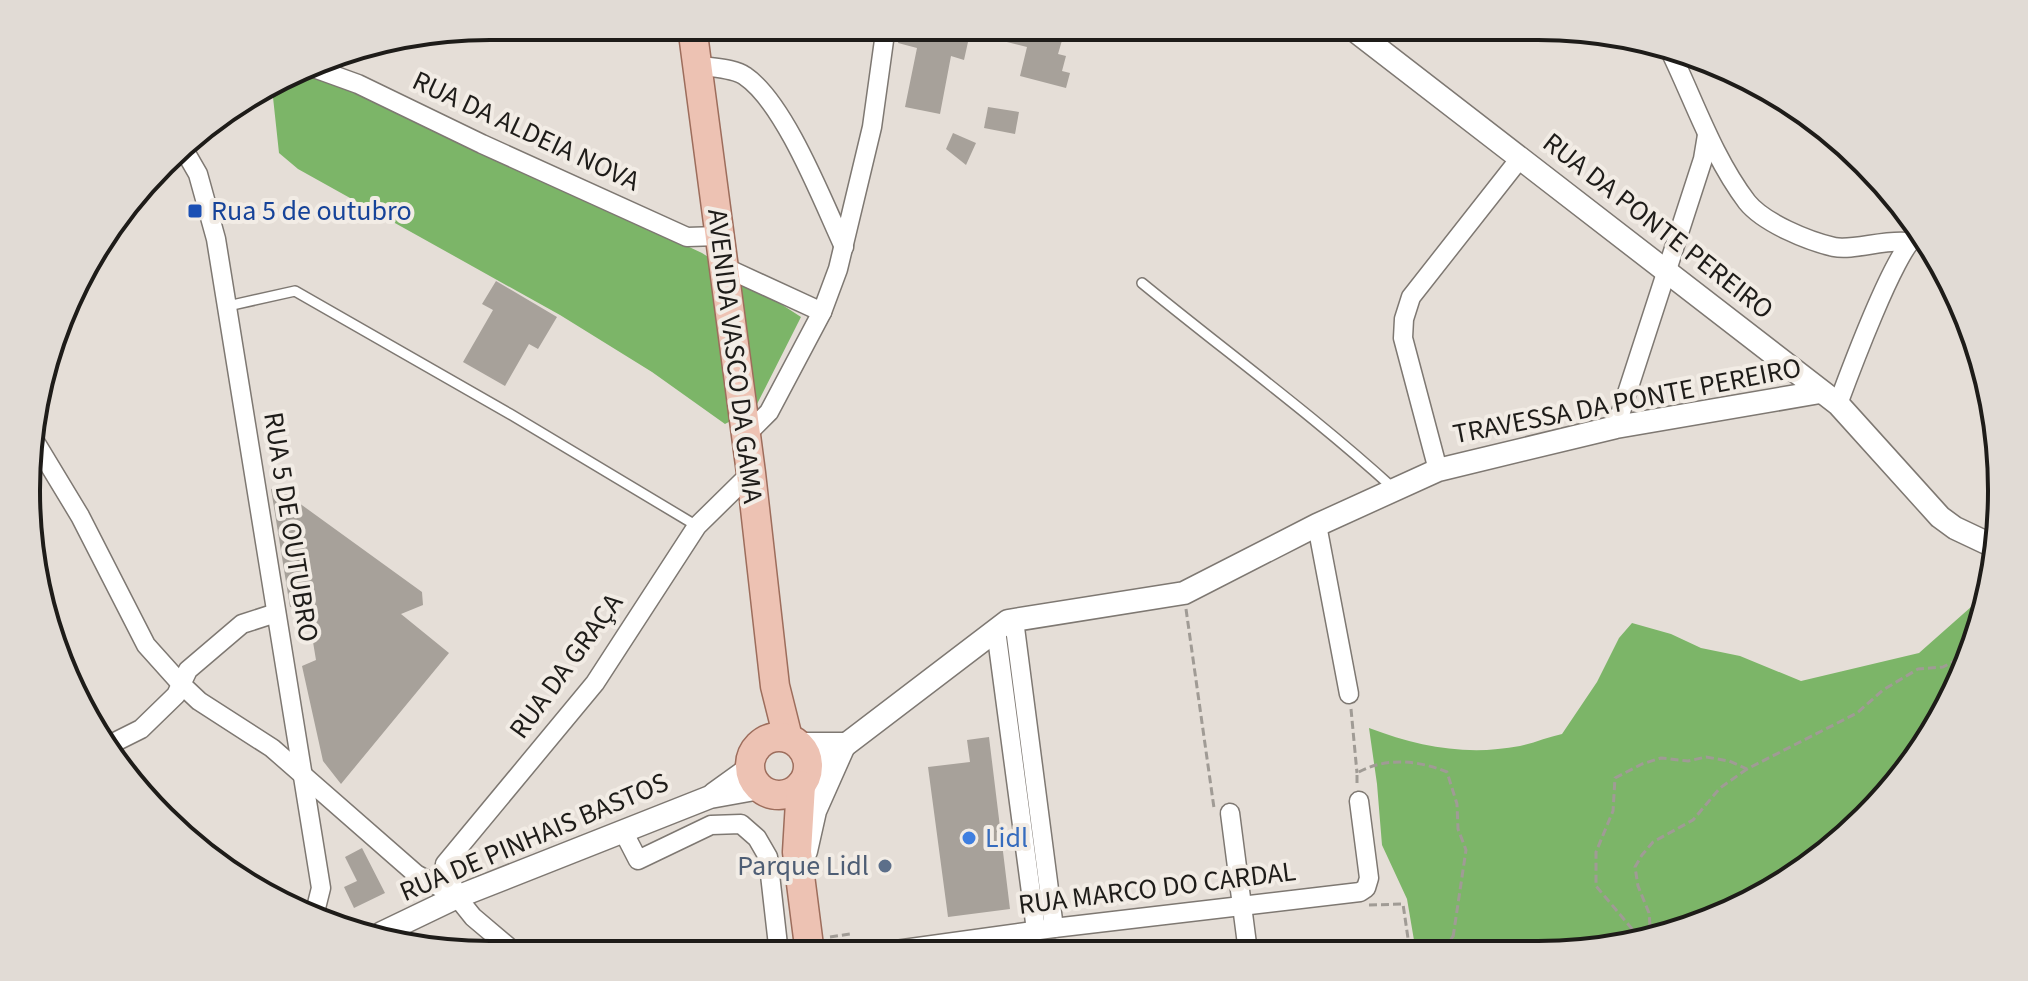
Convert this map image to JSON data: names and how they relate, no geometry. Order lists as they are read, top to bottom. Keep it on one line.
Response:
{"streets":{"main road":["AVENIDA VASCO DA GAMA"],"street":["RUA DA ALDEIA NOVA","RUA DA PONTE PEREIRO","TRAVESSA DA PONTE PEREIRO","RUA 5 DE OUTUBRO","RUA DA GRAÇA","RUA DE PINHAIS BASTOS","RUA MARCO DO CARDAL"]},"crossings":[["RUA DA ALDEIA NOVA","AVENIDA VASCO DA GAMA"],["RUA DA PONTE PEREIRO","TRAVESSA DA PONTE PEREIRO"],["AVENIDA VASCO DA GAMA","TRAVESSA DA PONTE PEREIRO"],["AVENIDA VASCO DA GAMA","RUA DA GRAÇA"],["AVENIDA VASCO DA GAMA","RUA DE PINHAIS BASTOS"],["TRAVESSA DA PONTE PEREIRO","RUA DE PINHAIS BASTOS"],["RUA DA GRAÇA","RUA DE PINHAIS BASTOS"]],"places":{"transit":["Rua 5 de outubro"],"other":["Lidl","Parque Lidl"]}}
